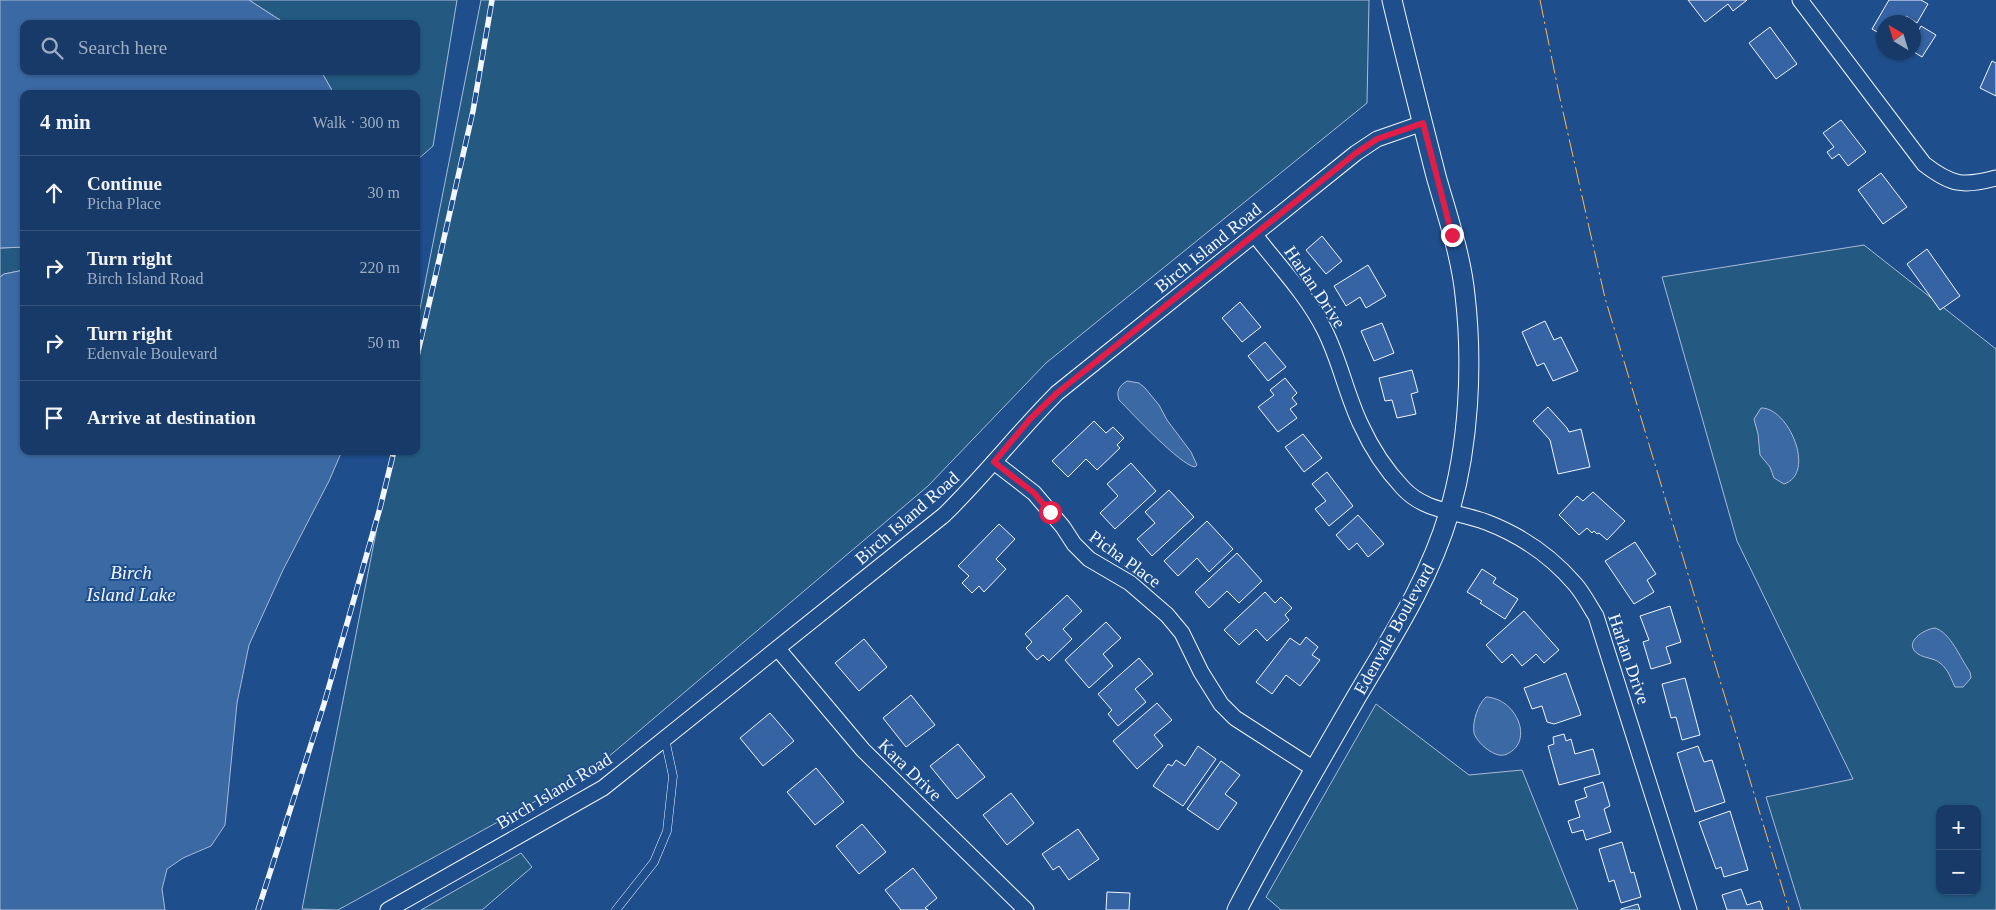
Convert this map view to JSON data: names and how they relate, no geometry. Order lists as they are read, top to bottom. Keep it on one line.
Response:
{"streets":{"street":["Birch Island Road","Harlan Drive","Picha Place","Edenvale Boulevard","Kara Drive"]},"crossings":[["Birch Island Road","Harlan Drive"],["Birch Island Road","Picha Place"],["Birch Island Road","Edenvale Boulevard"],["Birch Island Road","Kara Drive"],["Harlan Drive","Edenvale Boulevard"],["Picha Place","Edenvale Boulevard"]],"water":["Birch Island Lake"],"north":"top left","page":{"search":"Search here","heading":["4 min","Walk · 300 m"],"list":[["Continue","Picha Place","30 m"],["Turn right","Birch Island Road","220 m"],["Turn right","Edenvale Boulevard","50 m"],"Arrive at destination"],"map_buttons":["+","−"]}}
